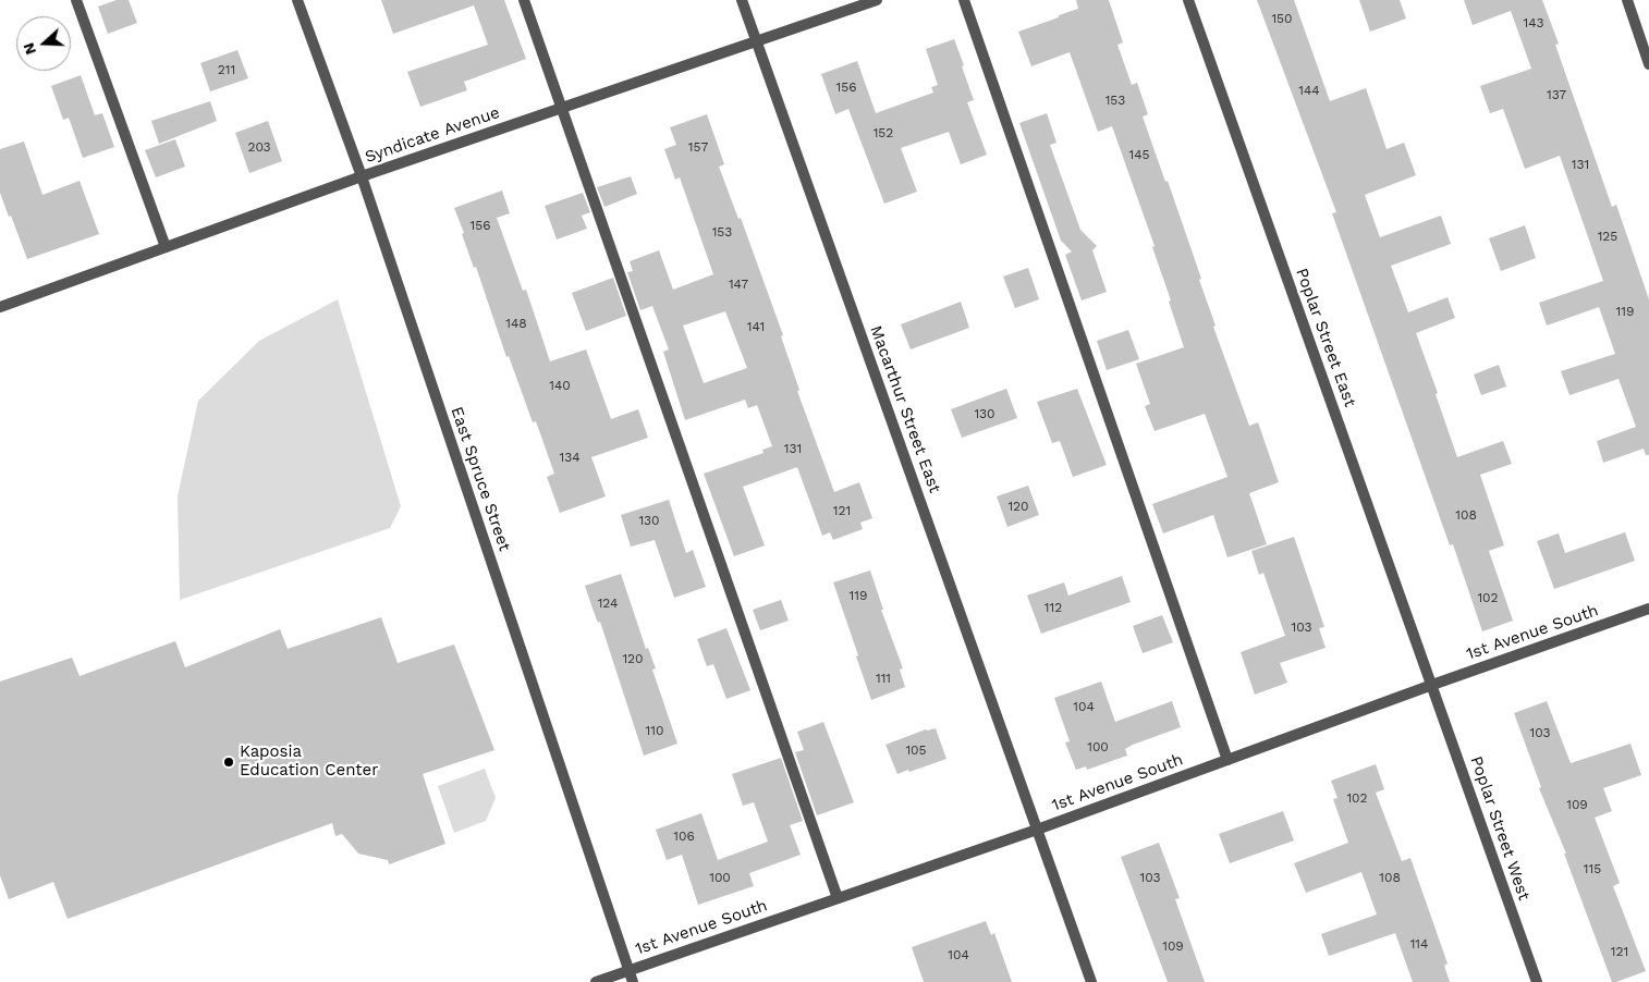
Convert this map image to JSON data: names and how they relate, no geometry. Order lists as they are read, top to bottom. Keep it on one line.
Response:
{"streets":{"street":["Syndicate Avenue","Poplar Street East","Macarthur Street East","East Spruce Street","1st Avenue South","Poplar Street West"]},"crossings":[["Syndicate Avenue","Macarthur Street East"],["Syndicate Avenue","East Spruce Street"],["Poplar Street East","1st Avenue South"],["Poplar Street East","Poplar Street West"],["Macarthur Street East","1st Avenue South"],["East Spruce Street","1st Avenue South"],["1st Avenue South","Poplar Street West"]],"places":["Kaposia Education Center"],"house_numbers":["150","143","211","156","144","137","153","152","203","157","145","131","156","153","125","147","119","148","141","140","130","131","134","120","121","108","130","119","102","124","112","103","120","111","104","110","103","100","105","102","109","106","115","100","103","108","114","109","121","104"],"north":"left"}
